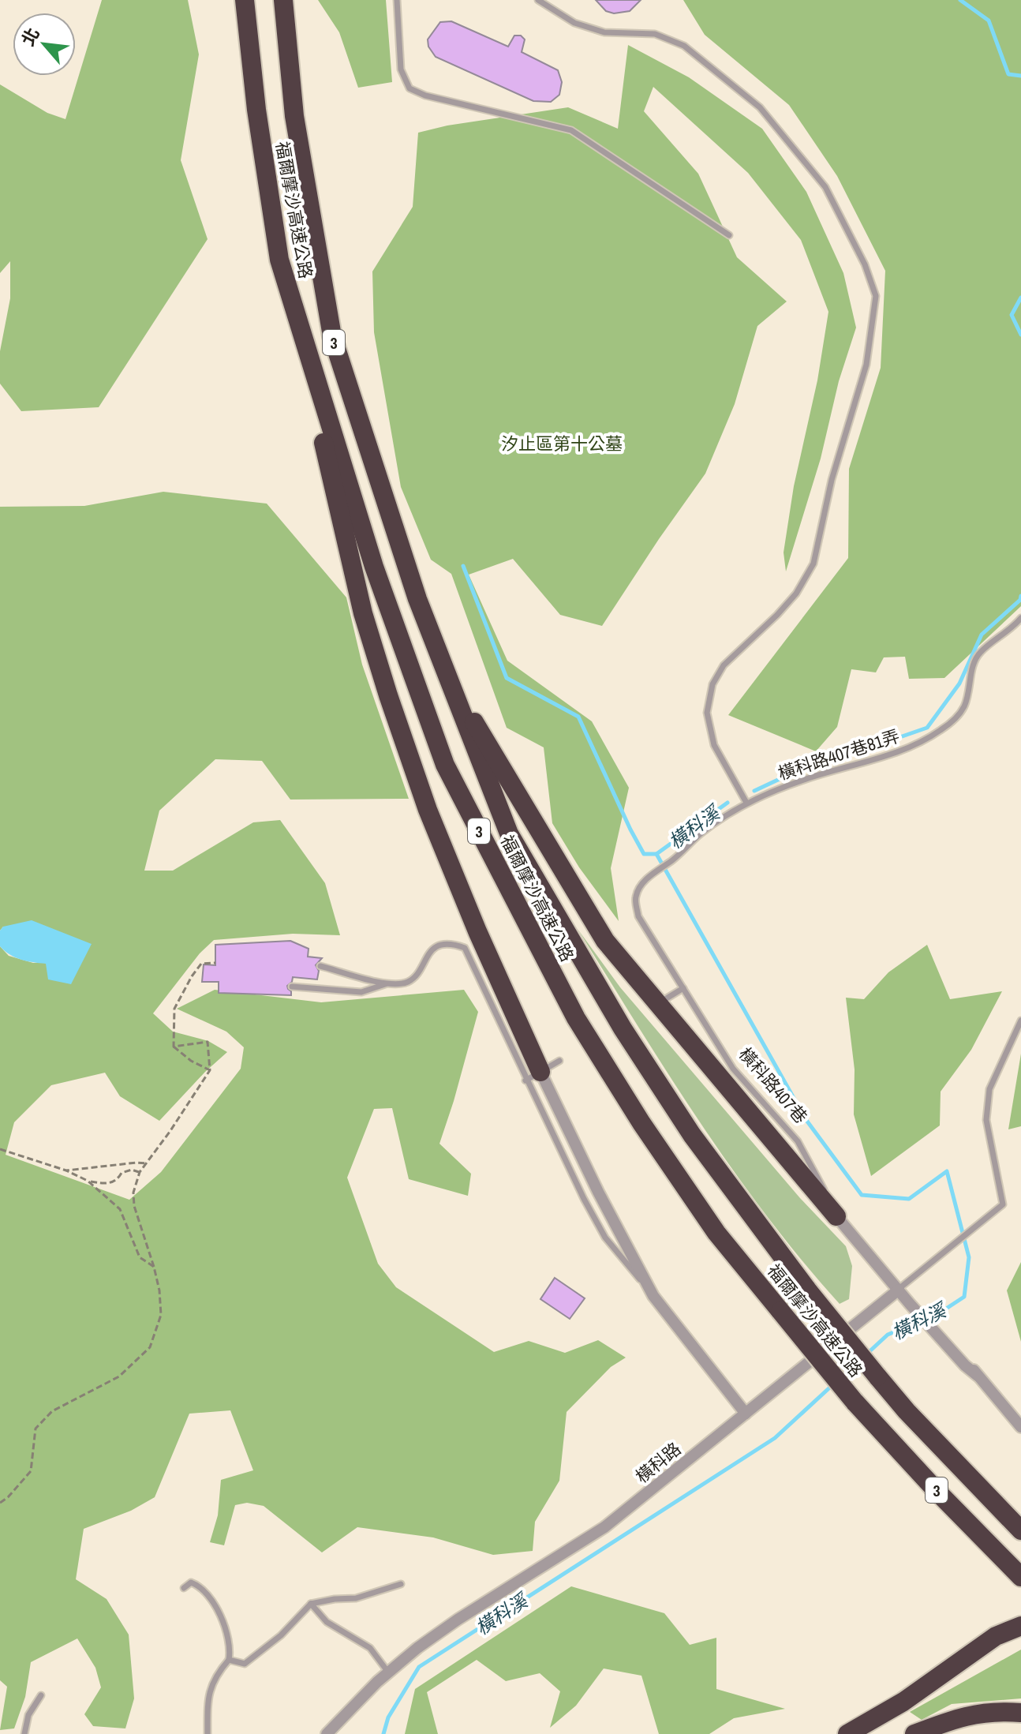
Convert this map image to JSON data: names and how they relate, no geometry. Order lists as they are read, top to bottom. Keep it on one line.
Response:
{"streets":{"highway":["福爾摩沙高速公路","3"],"street":["橫科路407巷","橫科路"],"lane":["橫科路407巷81弄"]},"crossings":[["橫科路407巷81弄","橫科路407巷"],["橫科路407巷","橫科路"]],"water":["橫科溪"],"parks":["汐止區第十公墓"],"north":"top left"}
